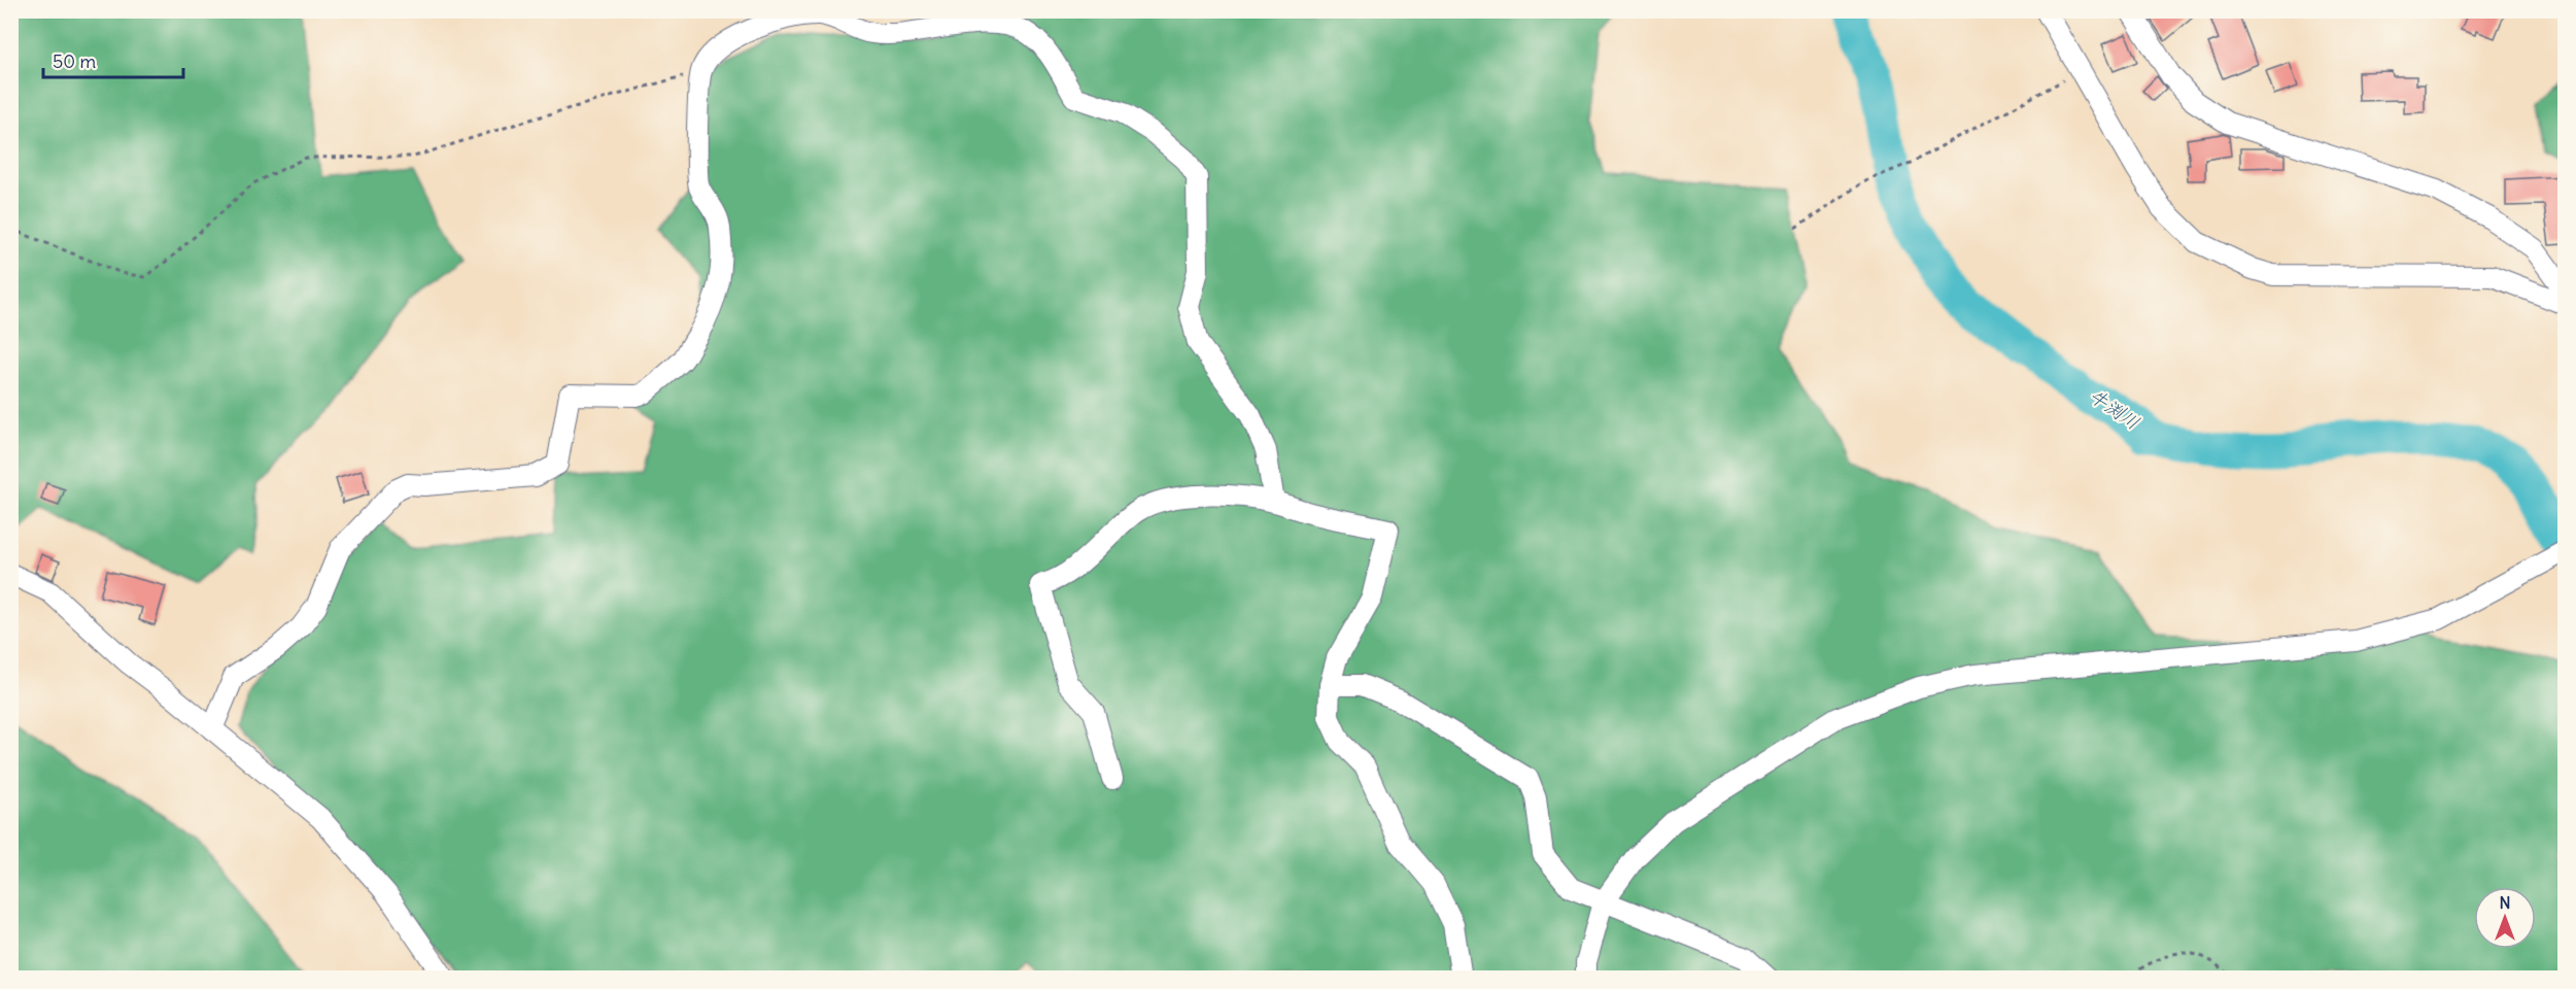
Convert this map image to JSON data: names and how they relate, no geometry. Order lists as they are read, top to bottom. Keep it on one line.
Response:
{"water":["牛渕川"],"scale_bar":"50 m","north":"top"}
